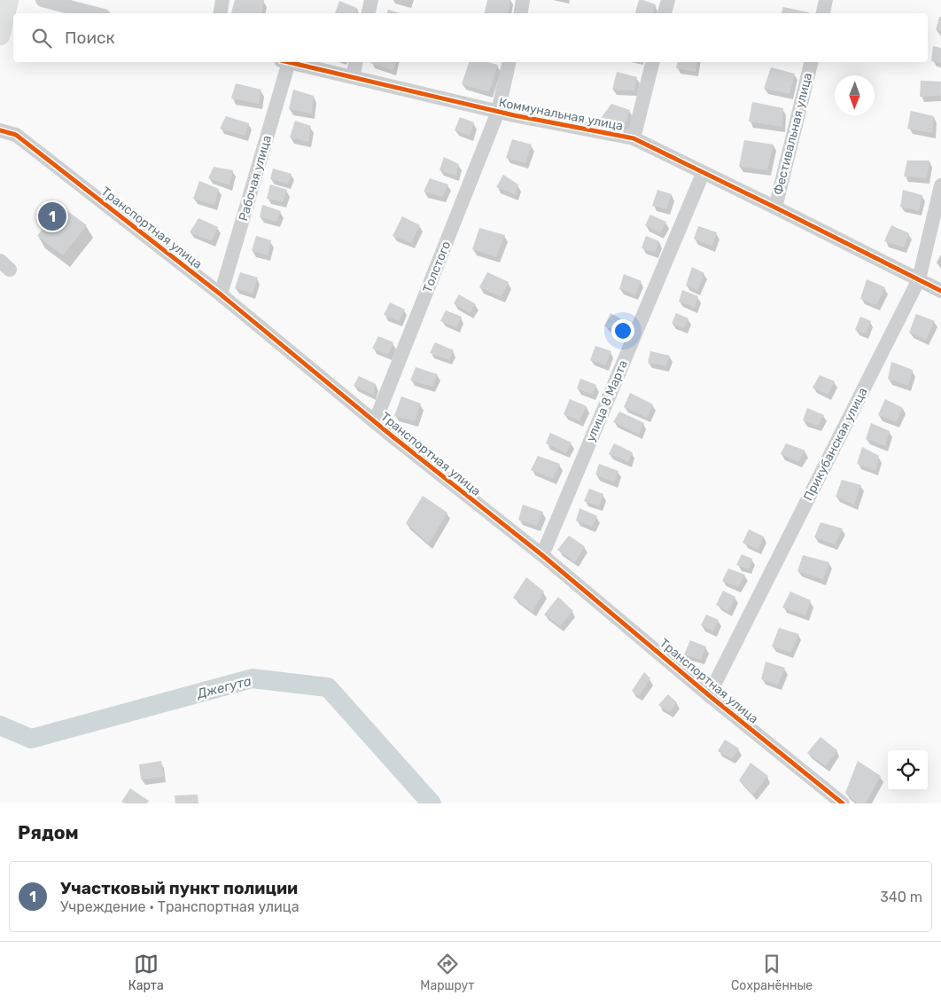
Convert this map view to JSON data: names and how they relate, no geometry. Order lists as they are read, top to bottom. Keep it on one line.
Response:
{"streets":{"street":["Коммунальная улица","Фестивальная улица","Рабочая улица","Транспортная улица","Толстого","улица 8 Марта","Прикубанская улица"]},"crossings":[["Коммунальная улица","Фестивальная улица"],["Коммунальная улица","Толстого"],["Коммунальная улица","улица 8 Марта"],["Коммунальная улица","Прикубанская улица"],["Рабочая улица","Транспортная улица"],["Транспортная улица","Толстого"],["Транспортная улица","улица 8 Марта"],["Транспортная улица","Прикубанская улица"]],"water":["Джегута"],"north":"bottom","page":{"search":"Поиск","pins":"1","heading":"Рядом","list":[{"mark":"1","name":"Участковый пункт полиции","note":"Учреждение · Транспортная улица","value":"340 m"}],"nav":["Карта","Маршрут","Сохранённые"]}}
